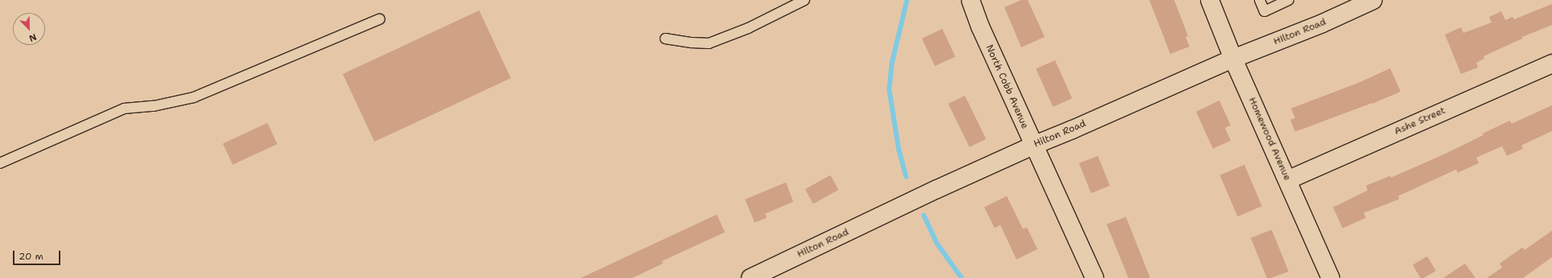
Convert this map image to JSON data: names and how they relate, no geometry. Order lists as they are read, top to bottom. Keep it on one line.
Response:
{"streets":{"street":["Hilton Road","North Cobb Avenue","Ashe Street","Homewood Avenue"]},"crossings":[["Hilton Road","North Cobb Avenue"],["Hilton Road","Homewood Avenue"],["Ashe Street","Homewood Avenue"]],"scale_bar":"20 m","north":"bottom right"}
